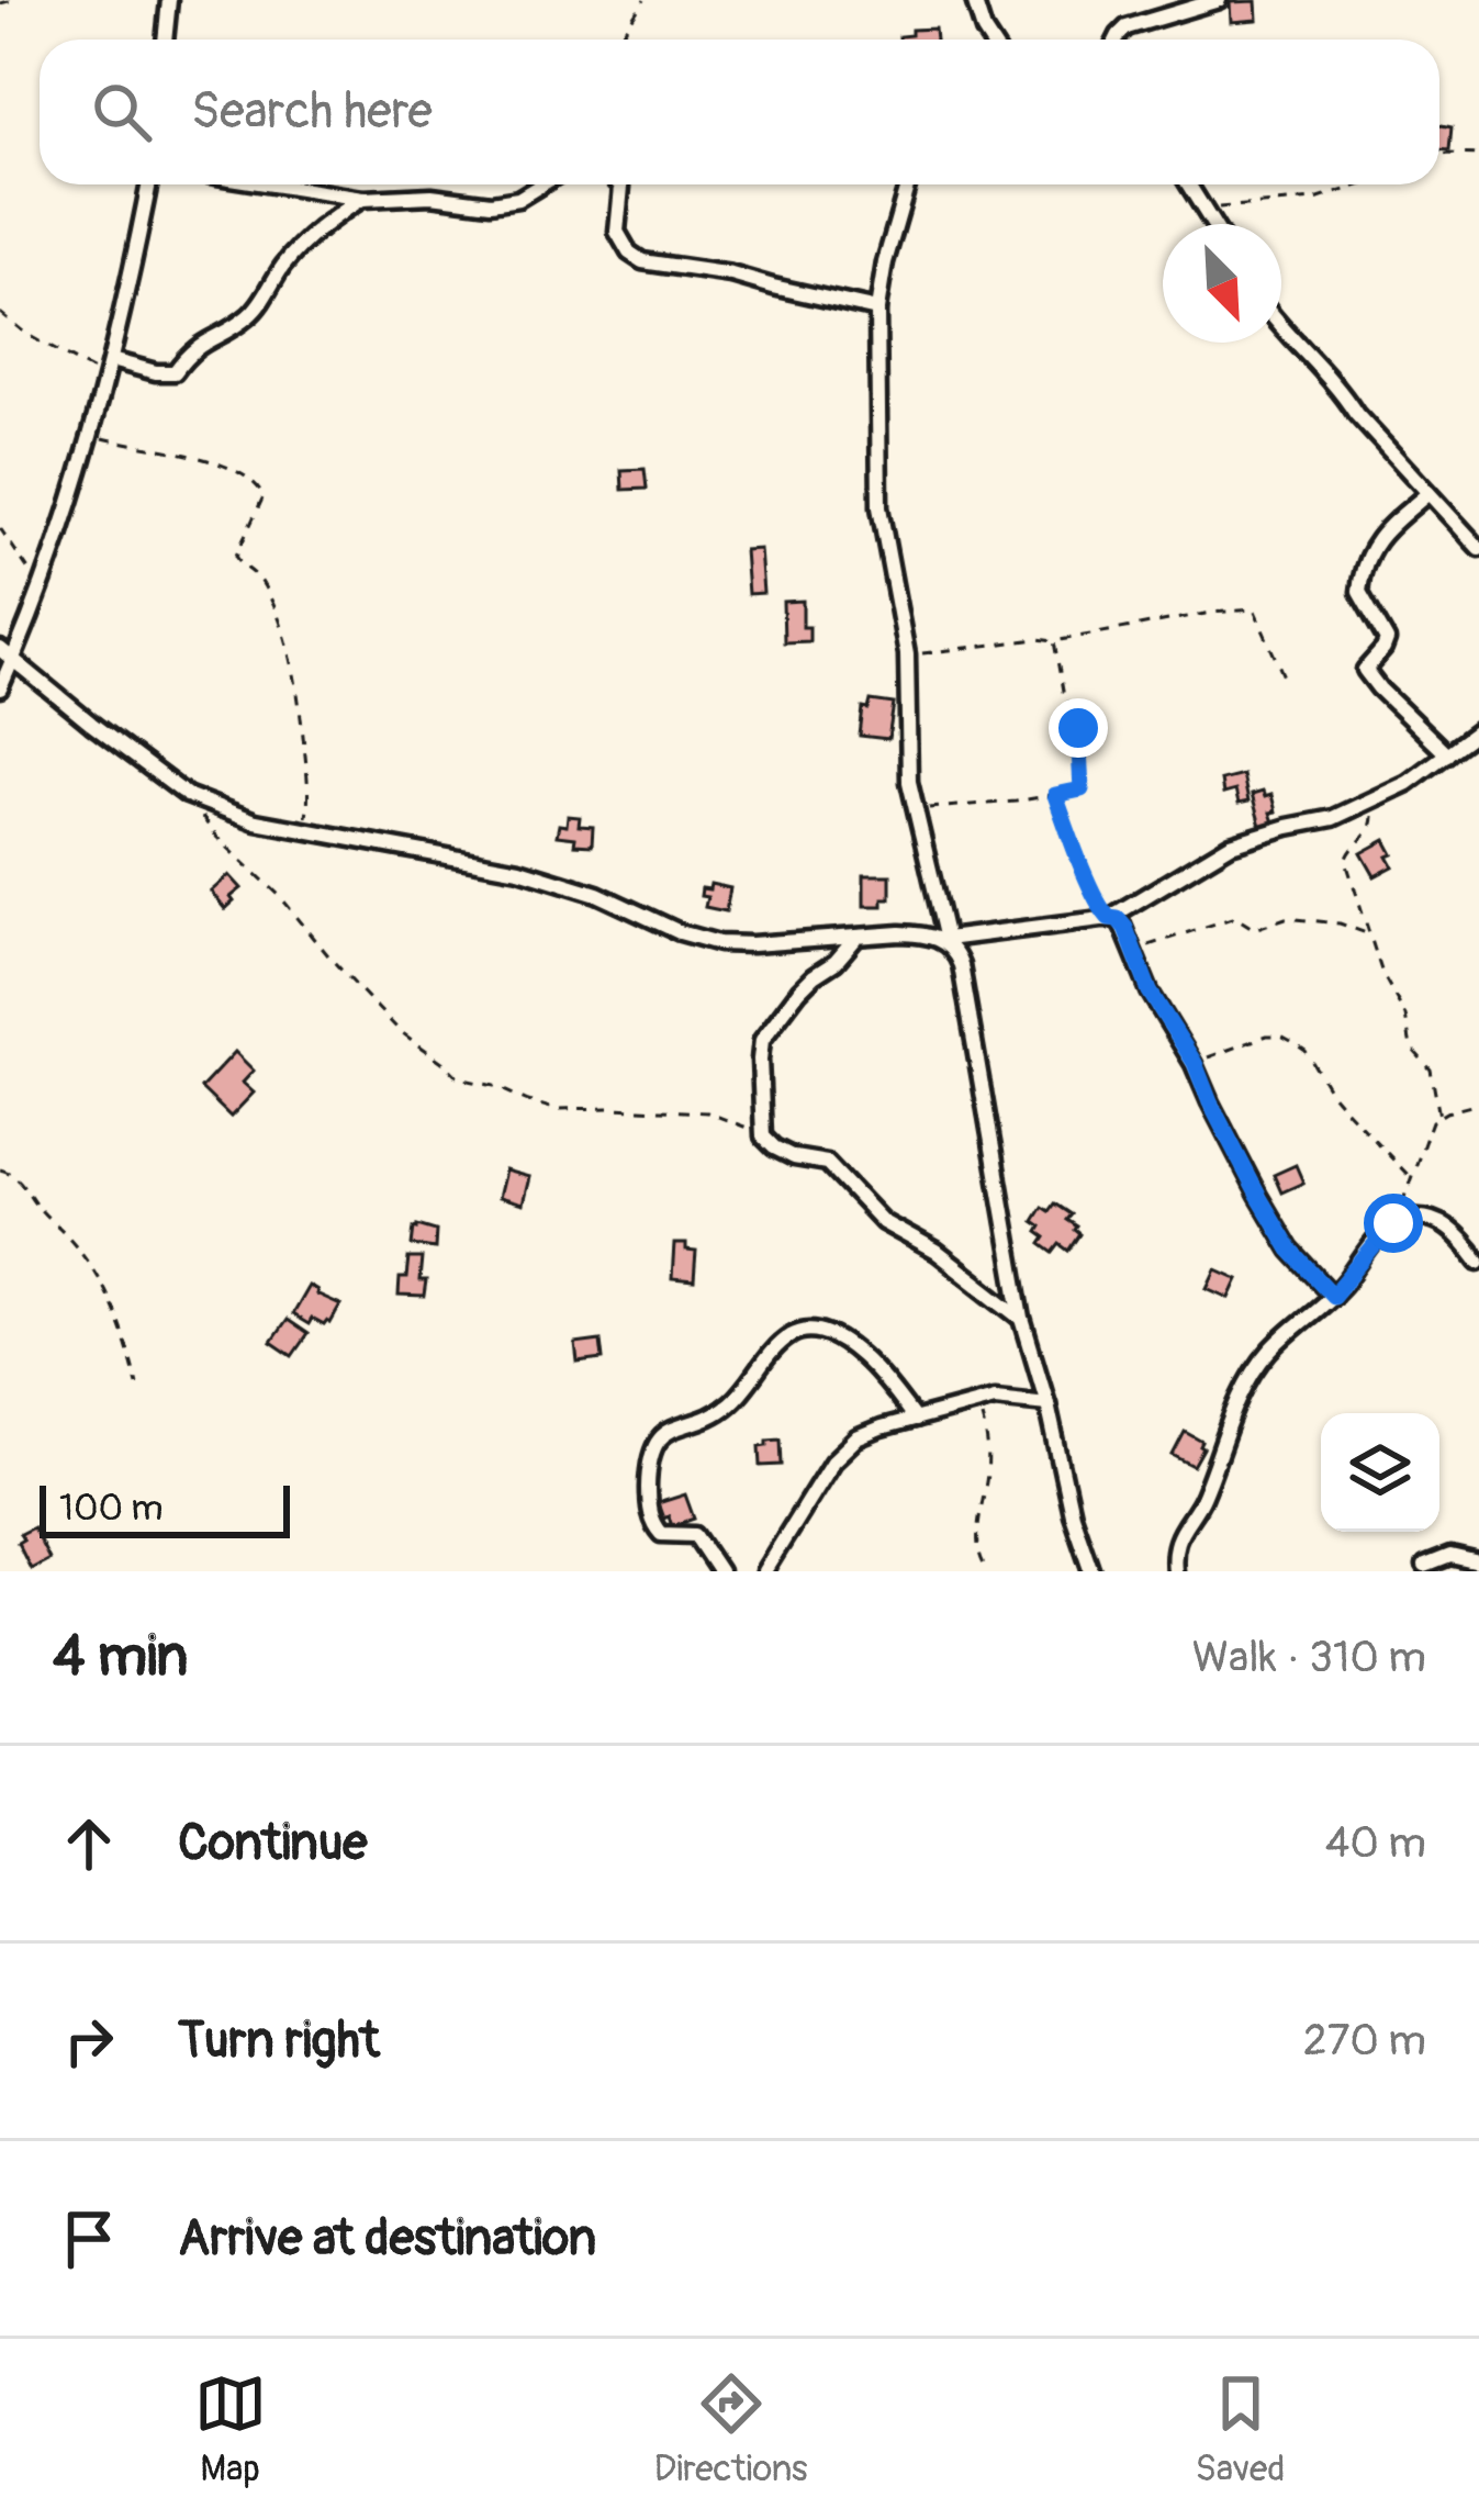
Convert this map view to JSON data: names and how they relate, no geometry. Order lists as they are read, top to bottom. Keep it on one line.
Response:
{"scale_bar":"100 m","north":"bottom right","page":{"search":"Search here","scale":"100 m","heading":["4 min","Walk · 310 m"],"list":[["Continue","40 m"],["Turn right","270 m"],"Arrive at destination"],"nav":["Map","Directions","Saved"]}}
